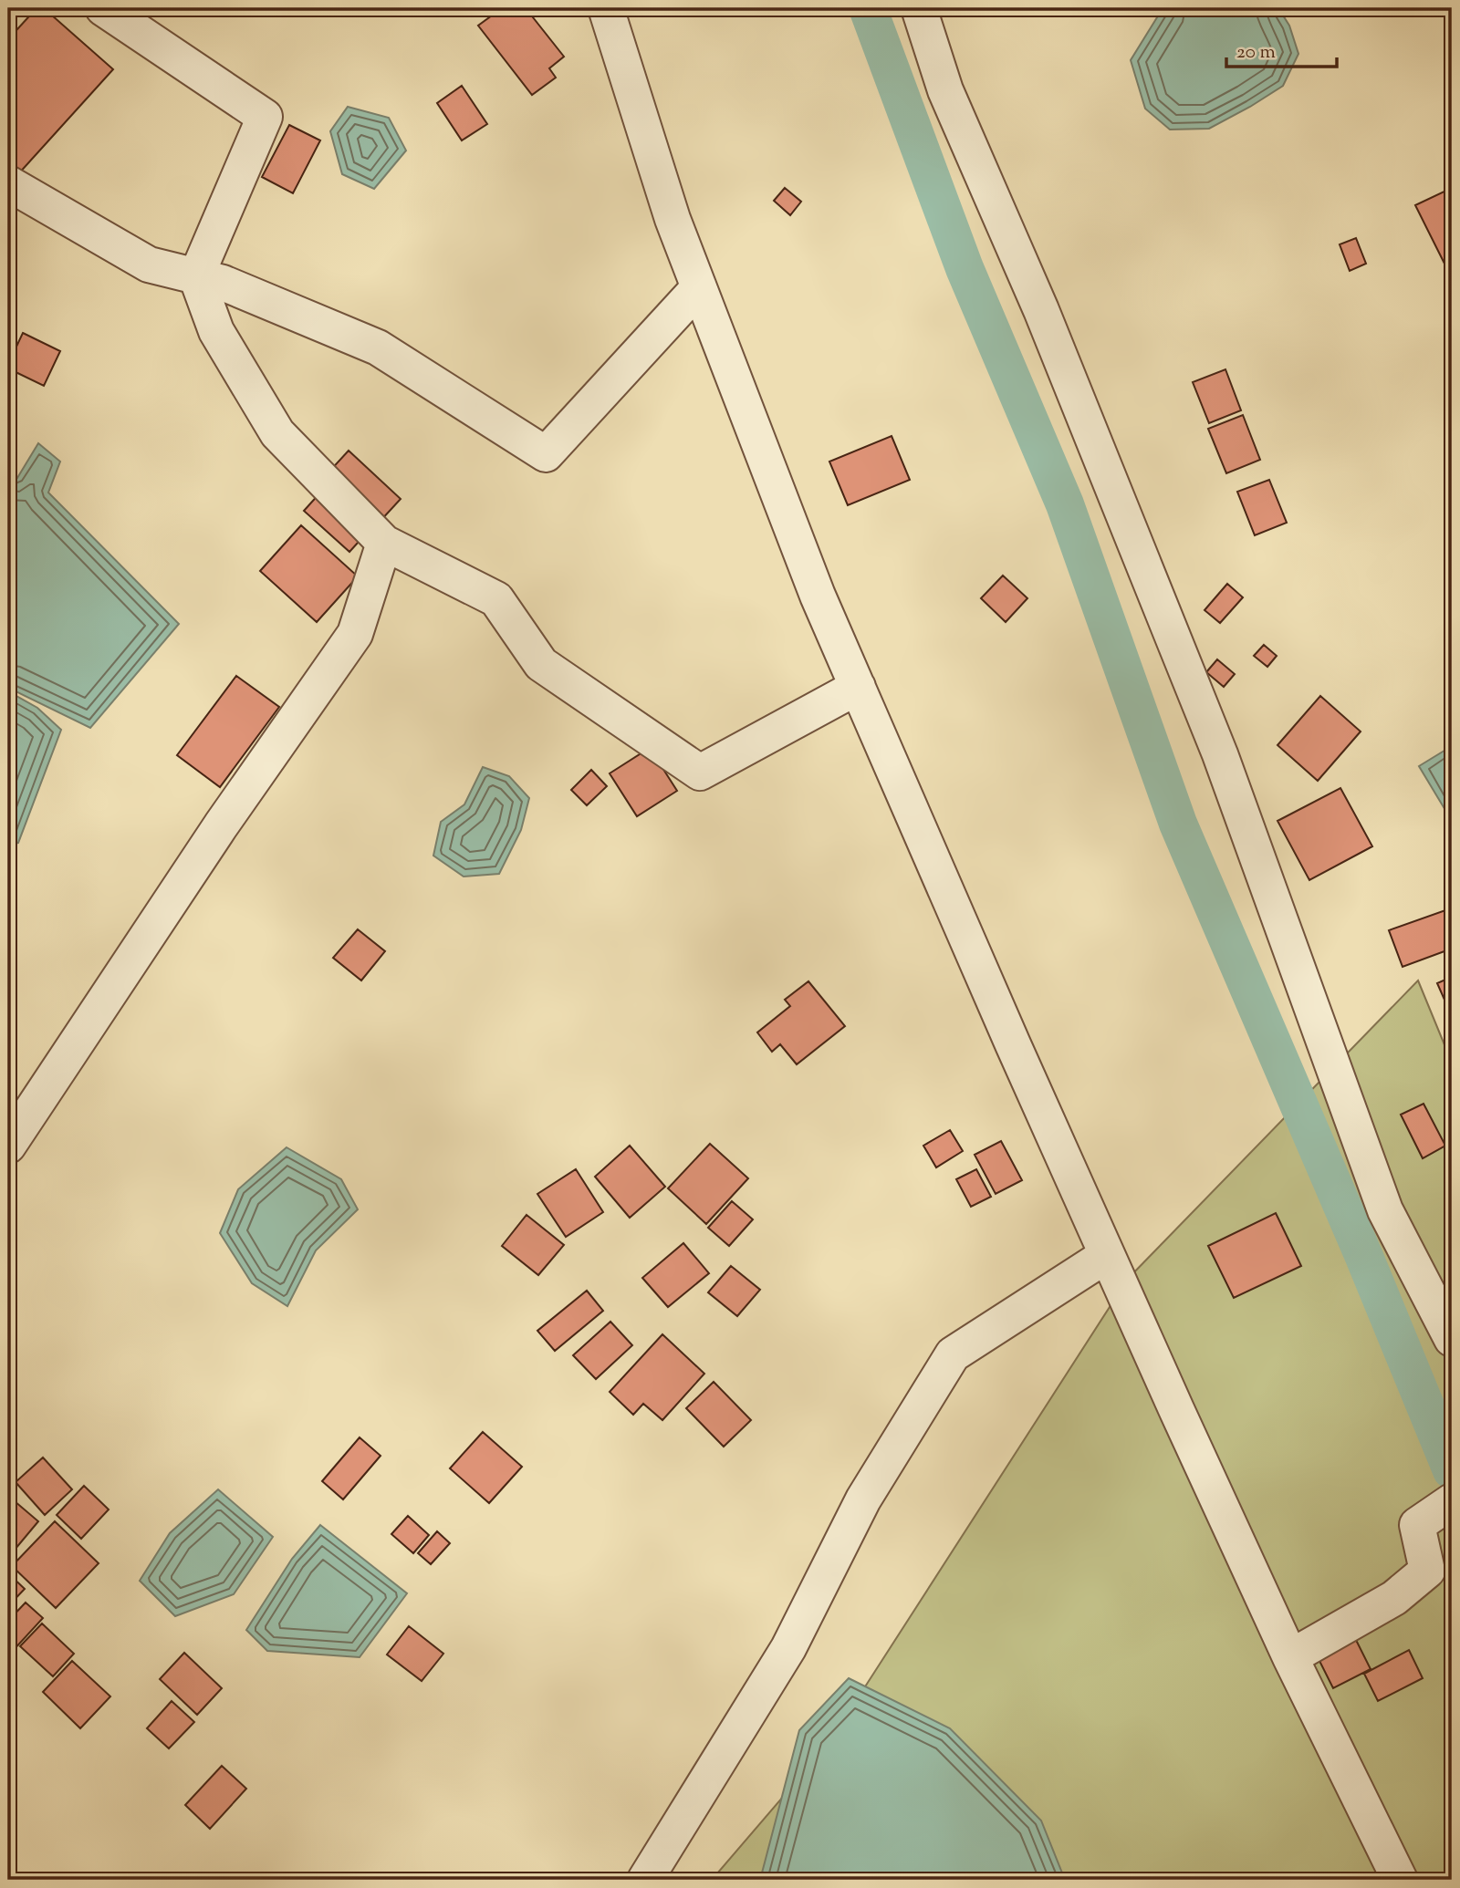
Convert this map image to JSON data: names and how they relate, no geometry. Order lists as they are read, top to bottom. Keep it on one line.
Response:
{"scale_bar":"20 m"}
